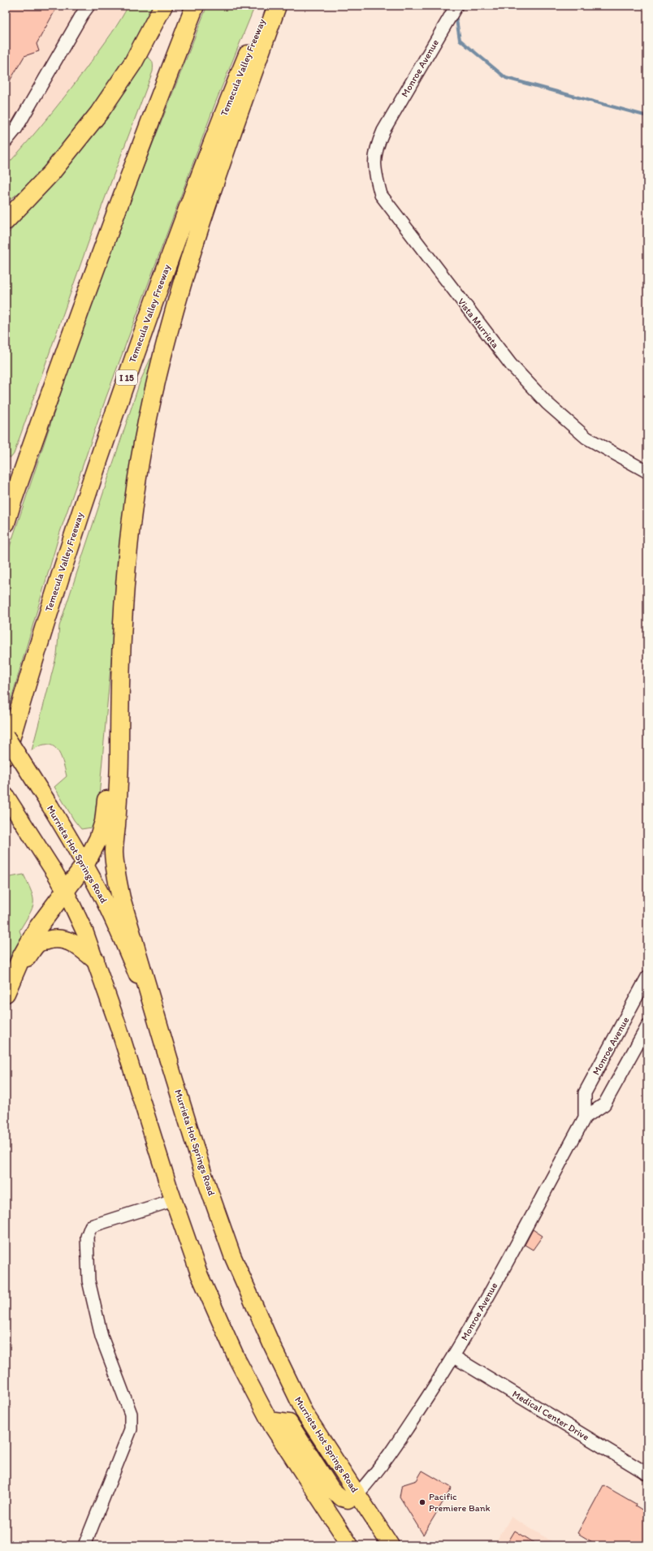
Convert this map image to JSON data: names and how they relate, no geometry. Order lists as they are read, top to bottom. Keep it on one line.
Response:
{"streets":{"highway":["Temecula Valley Freeway","I 15"],"main road":["Murrieta Hot Springs Road"],"street":["Monroe Avenue","Vista Murrieta","Medical Center Drive"]},"crossings":[["Monroe Avenue","Vista Murrieta"],["Monroe Avenue","Murrieta Hot Springs Road"],["Monroe Avenue","Medical Center Drive"]],"places":["Pacific Premiere Bank"]}
